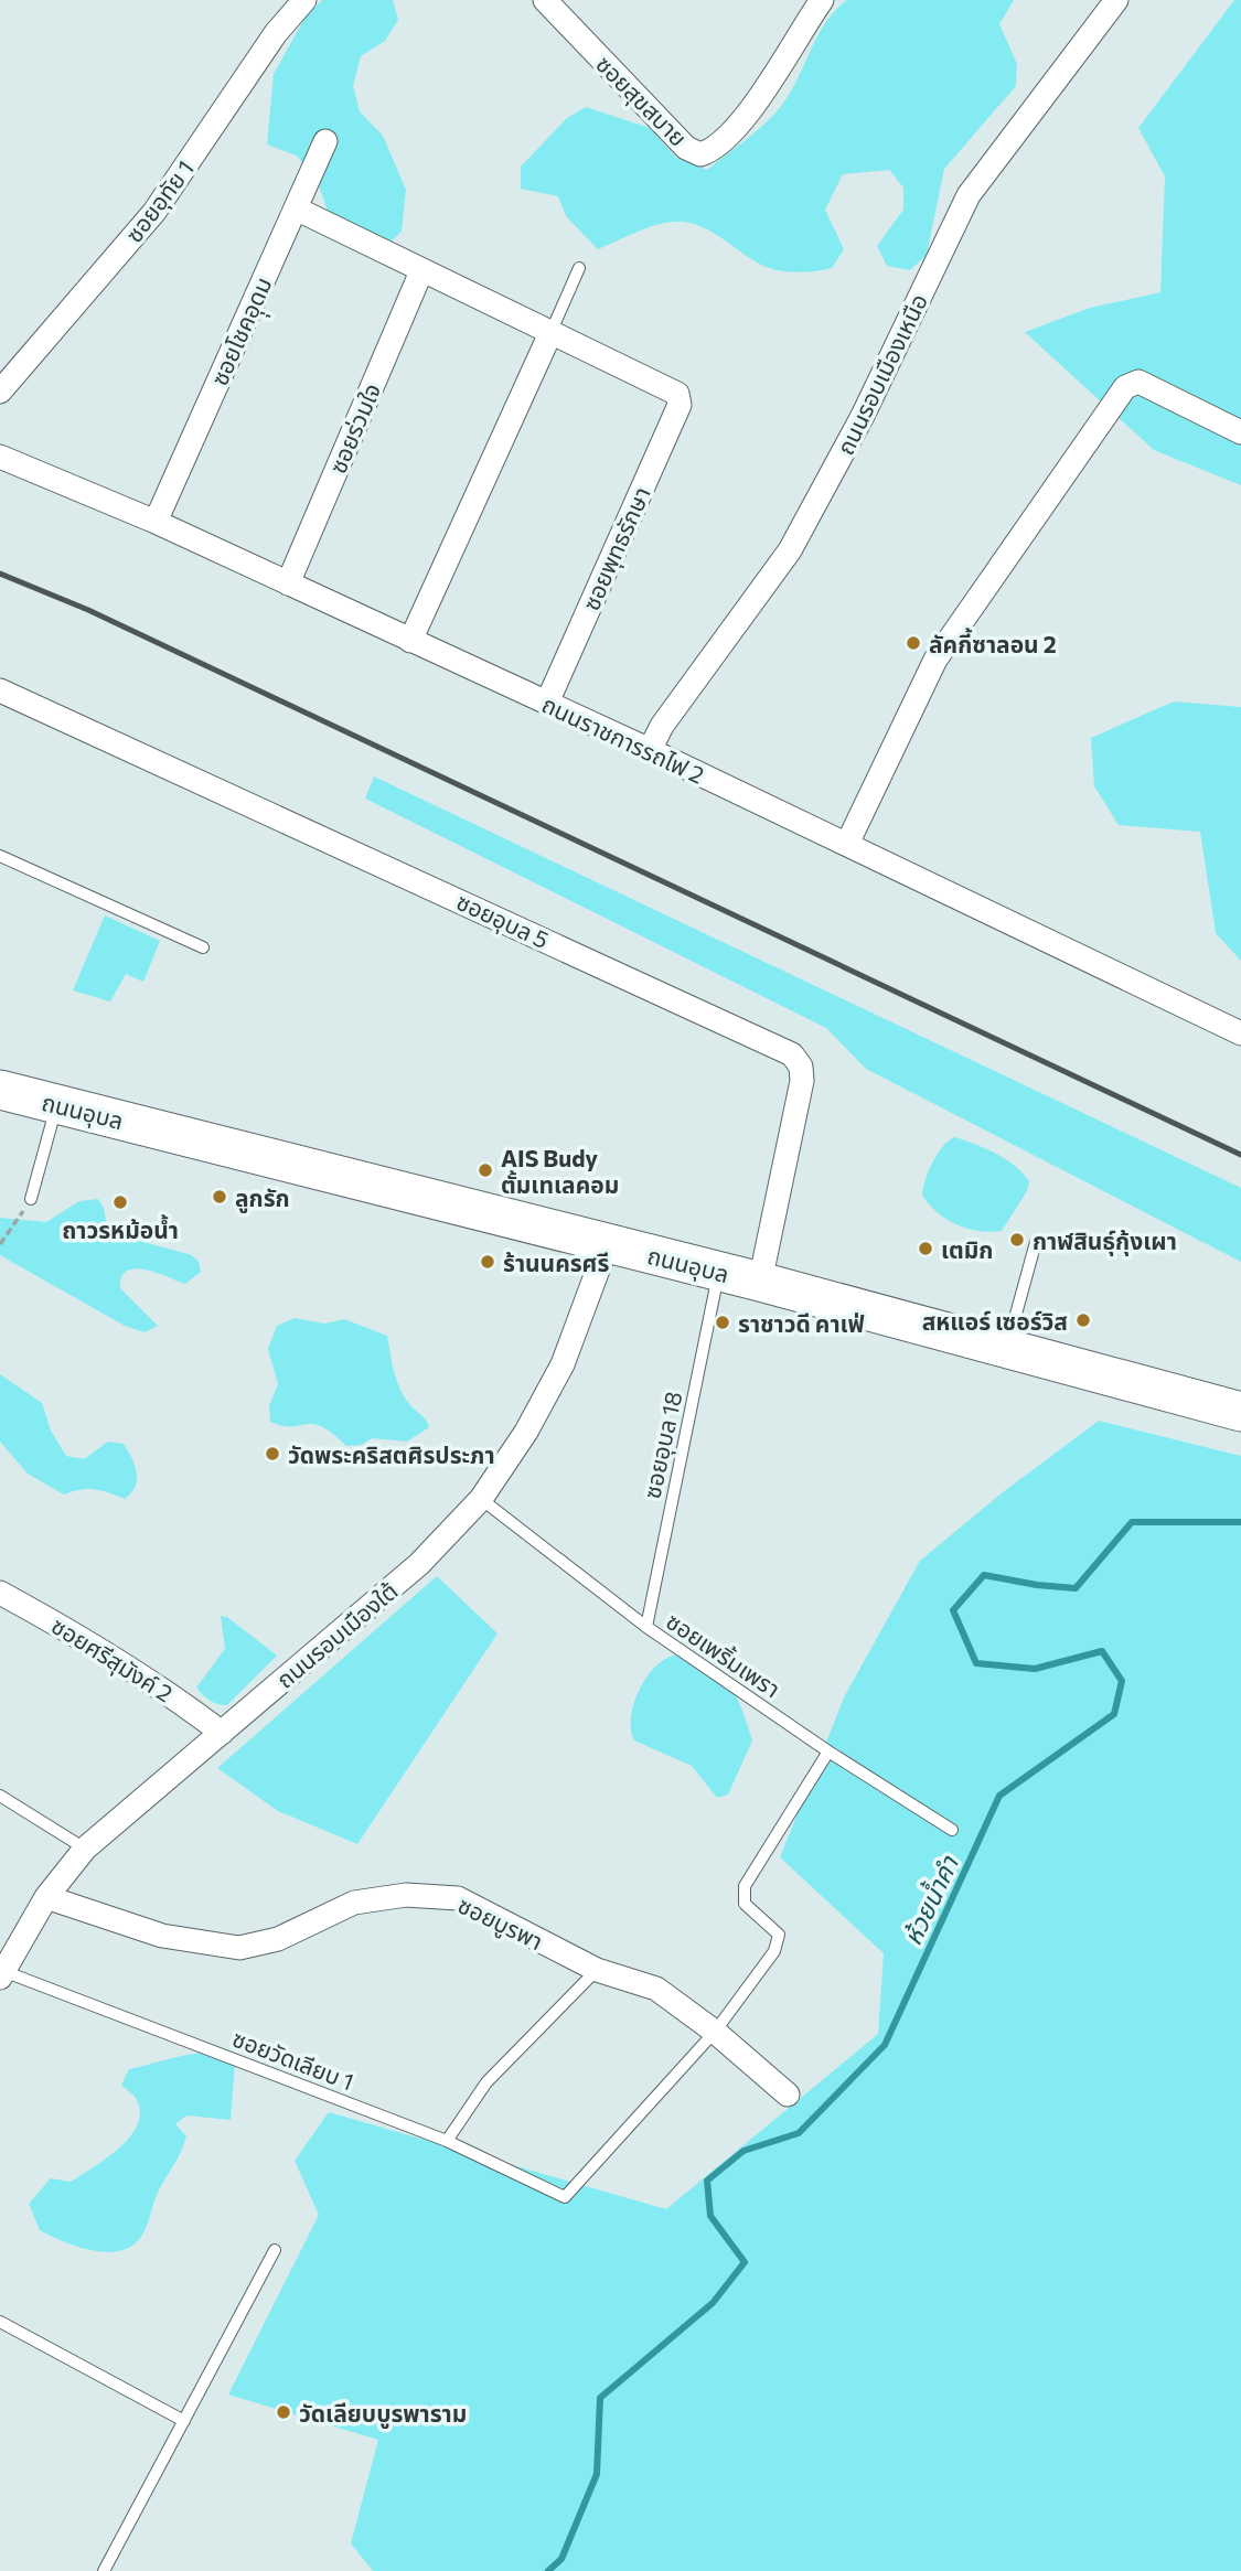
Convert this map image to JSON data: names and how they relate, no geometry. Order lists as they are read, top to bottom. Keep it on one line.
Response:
{"streets":{"main road":["ถนนอุบล"],"street":["ซอยสุขสบาย","ซอยอุทัย 1","ซอยโชคอุุดม","ถนนรอบเมืองเหนือ","ซอยร่วมใจ","ซอยพุทธรักษา","ถนนราชการรถไฟ 2","ซอยอุบล 5","ถนนรอบเมืองใต้","ซอยศรีสุมังค์ 2","ซอยบูรพา"],"lane":["ซอยอุบล 18","ซอยเพริ้มเพรา","ซอยวัดเลียบ 1"]},"crossings":[["ซอยโชคอุุดม","ถนนราชการรถไฟ 2"],["ถนนรอบเมืองเหนือ","ถนนราชการรถไฟ 2"],["ซอยร่วมใจ","ถนนราชการรถไฟ 2"],["ซอยพุทธรักษา","ถนนราชการรถไฟ 2"],["ซอยอุบล 5","ถนนอุบล"],["ถนนอุบล","ซอยอุบล 18"],["ถนนอุบล","ถนนรอบเมืองใต้"],["ซอยอุบล 18","ซอยเพริ้มเพรา"],["ถนนรอบเมืองใต้","ซอยเพริ้มเพรา"],["ถนนรอบเมืองใต้","ซอยศรีสุมังค์ 2"],["ถนนรอบเมืองใต้","ซอยบูรพา"],["ถนนรอบเมืองใต้","ซอยวัดเลียบ 1"],["ซอยบูรพา","ซอยวัดเลียบ 1"]],"water":["ห้วยน้ำคำ"],"places":["ลัคกี้ซาลอน 2","AIS Budy ตั้มเทเลคอม","ลูกรัก","ถาวรหม้อน้ำ","กาฬสินธุ์กุ้งเผา","เตมิก","ร้านนครศรี","สหแอร์ เซอร์วิส","ราชาวดี คาเฟ่","วัดพระคริสตศิรประภา","วัดเลียบบูรพาราม"]}
